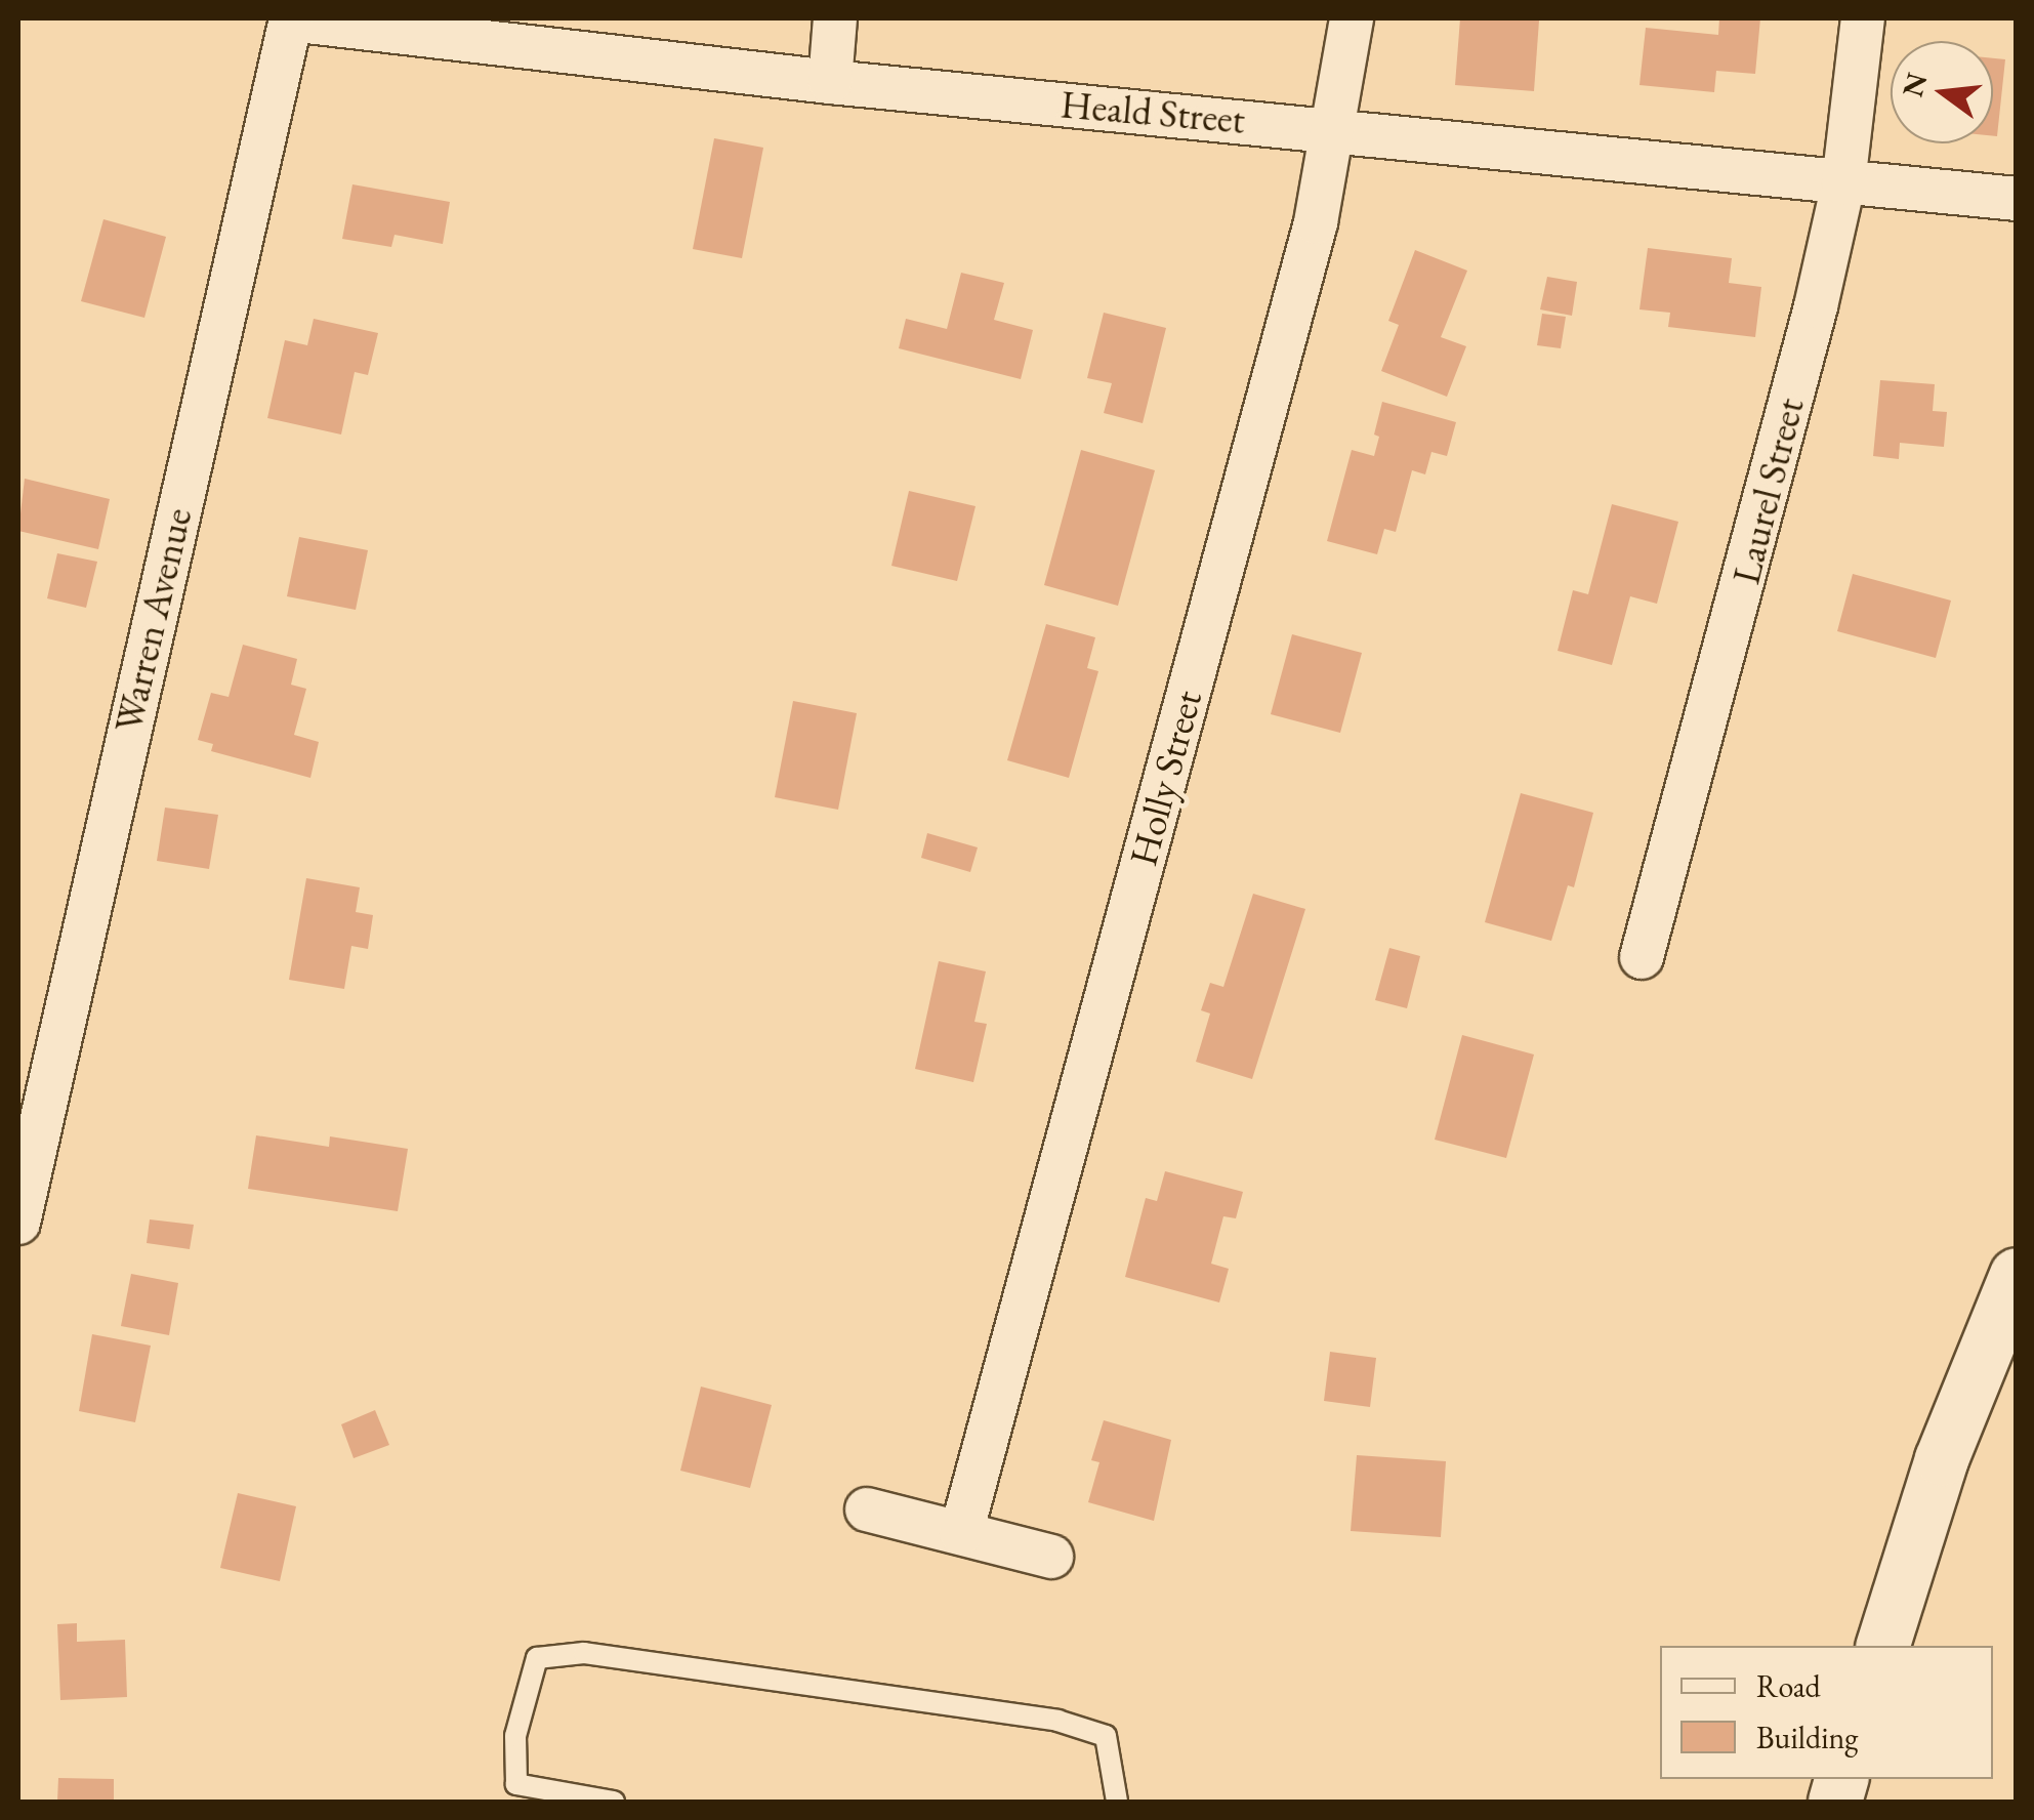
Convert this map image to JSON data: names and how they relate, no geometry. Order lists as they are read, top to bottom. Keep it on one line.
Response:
{"streets":{"street":["Heald Street","Laurel Street","Warren Avenue","Holly Street"]},"crossings":[["Heald Street","Laurel Street"],["Heald Street","Warren Avenue"],["Heald Street","Holly Street"]],"legend":["Road","Building"],"north":"left"}
